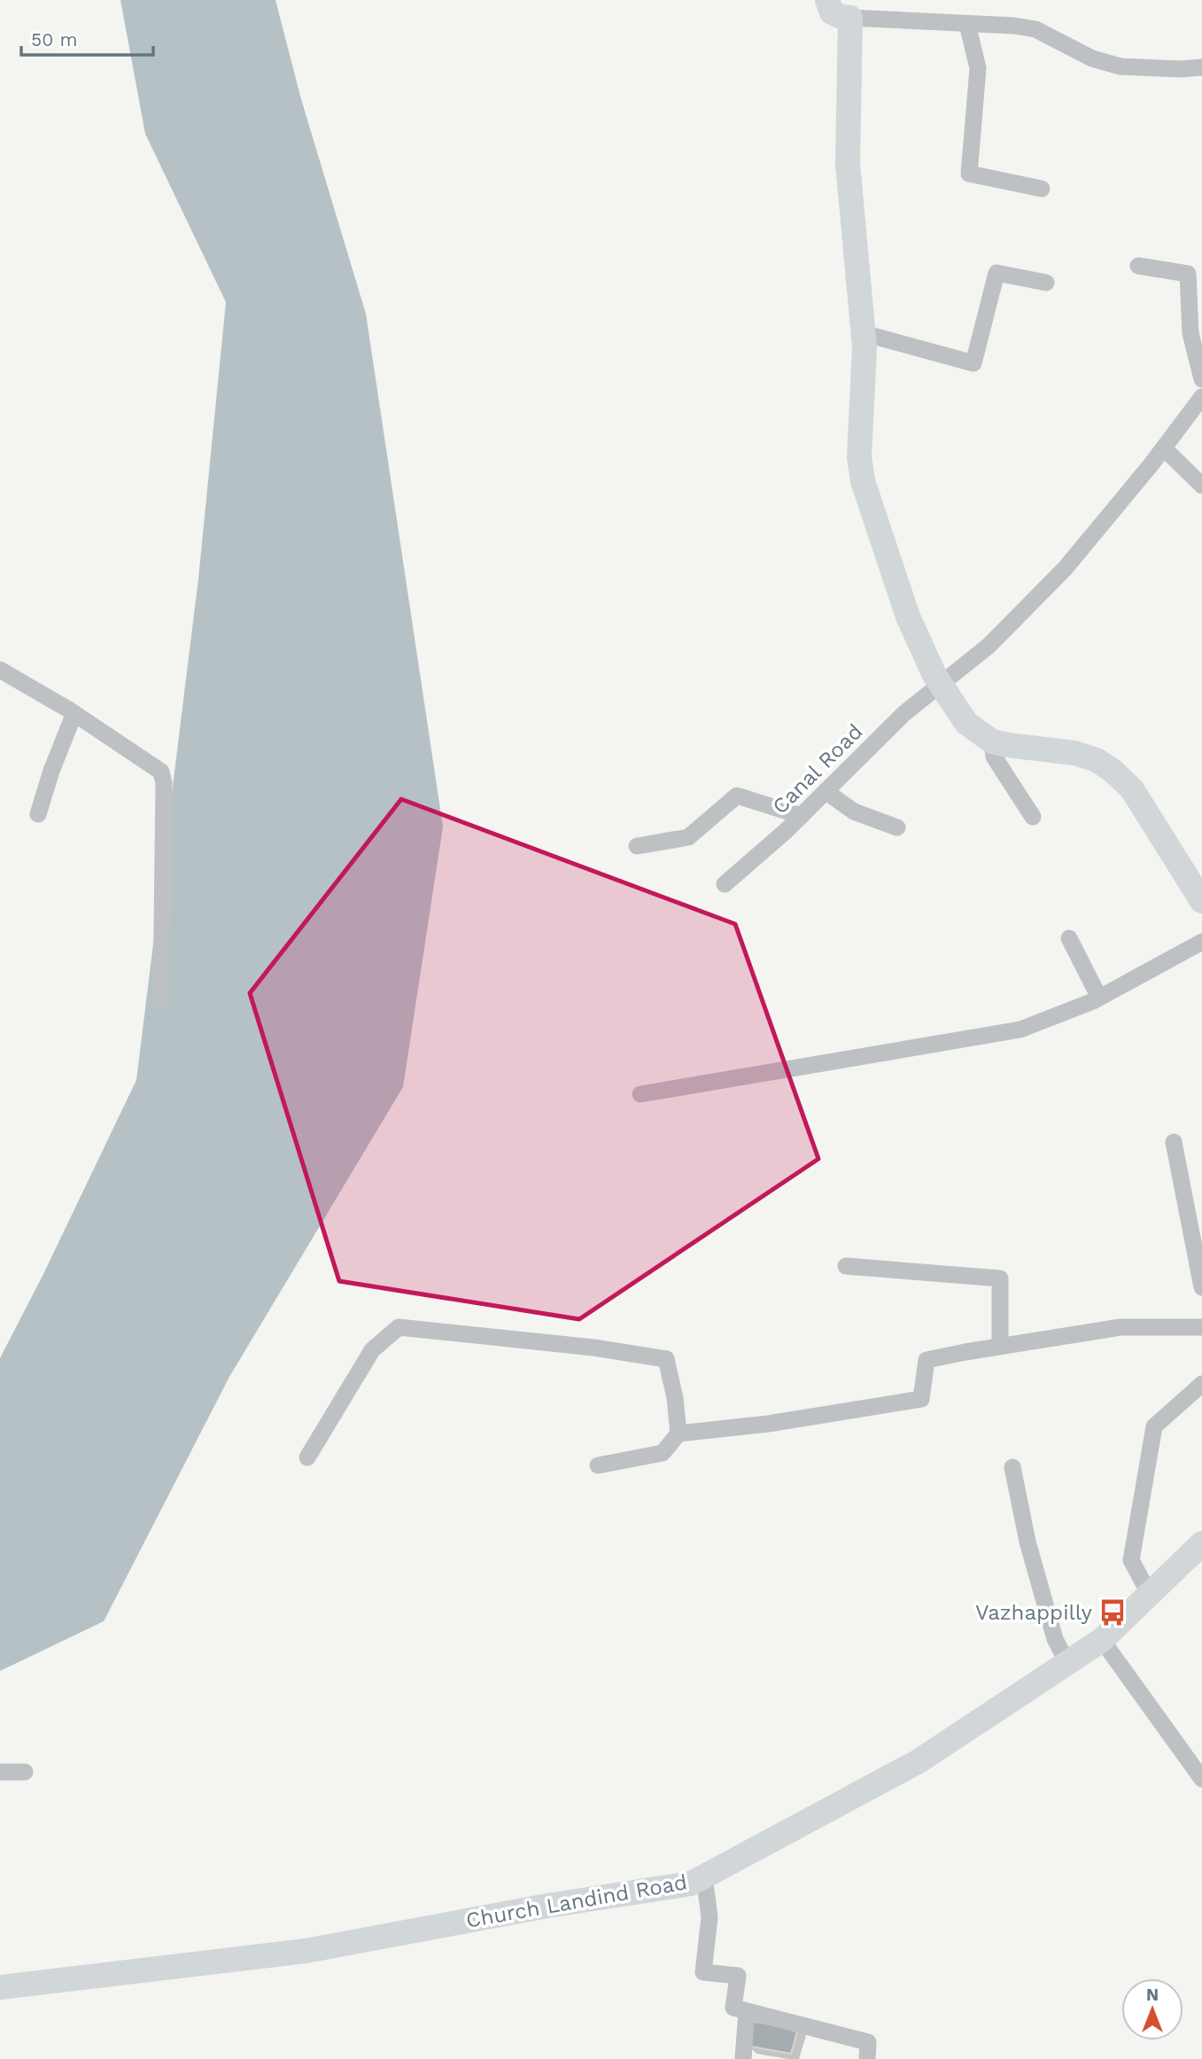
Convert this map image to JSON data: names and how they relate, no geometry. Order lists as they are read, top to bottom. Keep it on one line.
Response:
{"streets":{"main road":["Church Landind Road"],"street":["Canal Road"]},"places":{"bus stop":["Vazhappilly"]},"scale_bar":"50 m","north":"top"}
